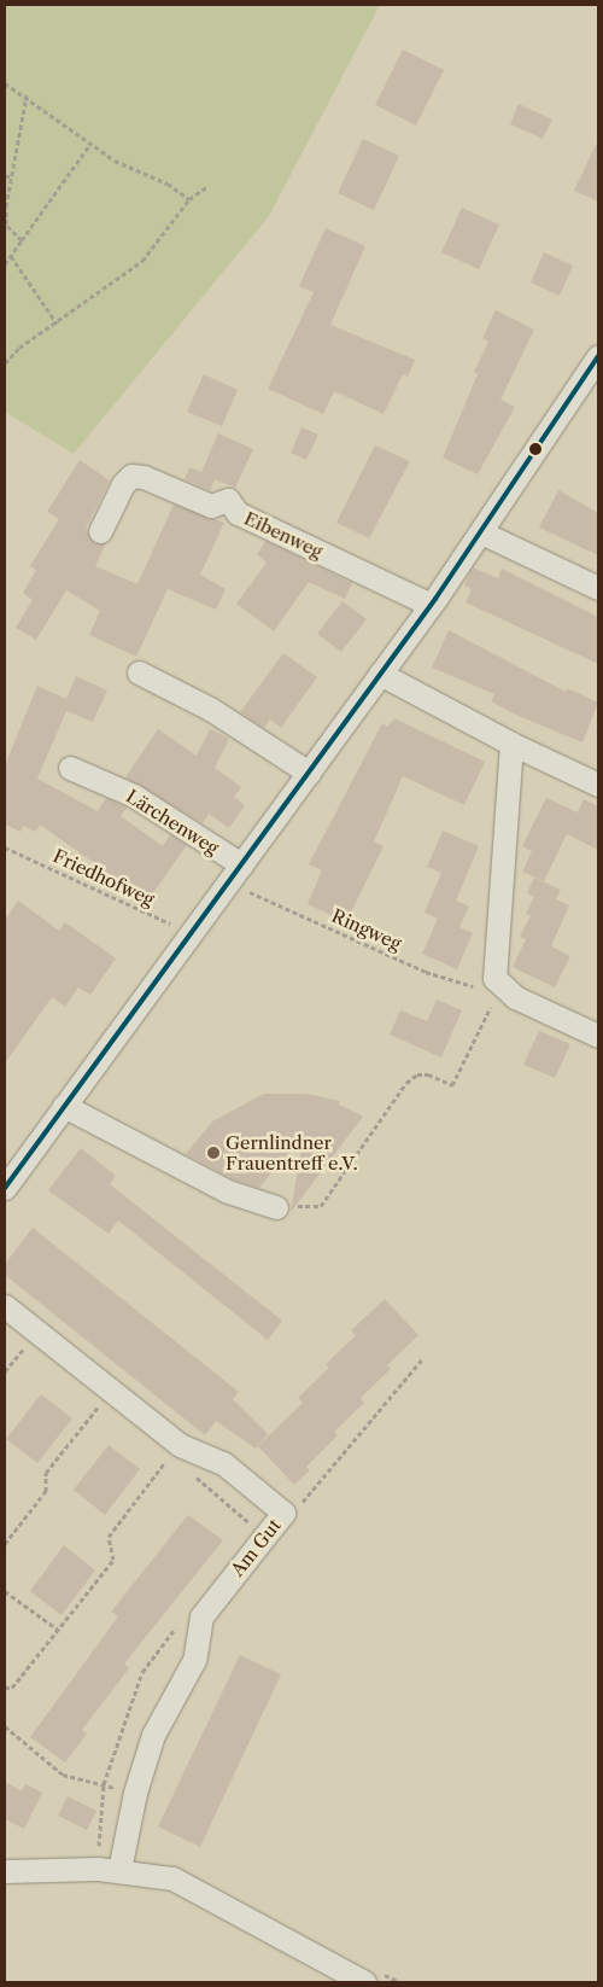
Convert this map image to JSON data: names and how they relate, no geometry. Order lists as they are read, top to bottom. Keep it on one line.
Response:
{"streets":{"street":["Eibenweg","Lärchenweg","Am Gut"],"path":["Friedhofweg","Ringweg"]},"crossings":[["Lärchenweg","Ringweg"]],"places":["Gernlindner Frauentreff e.V."]}
